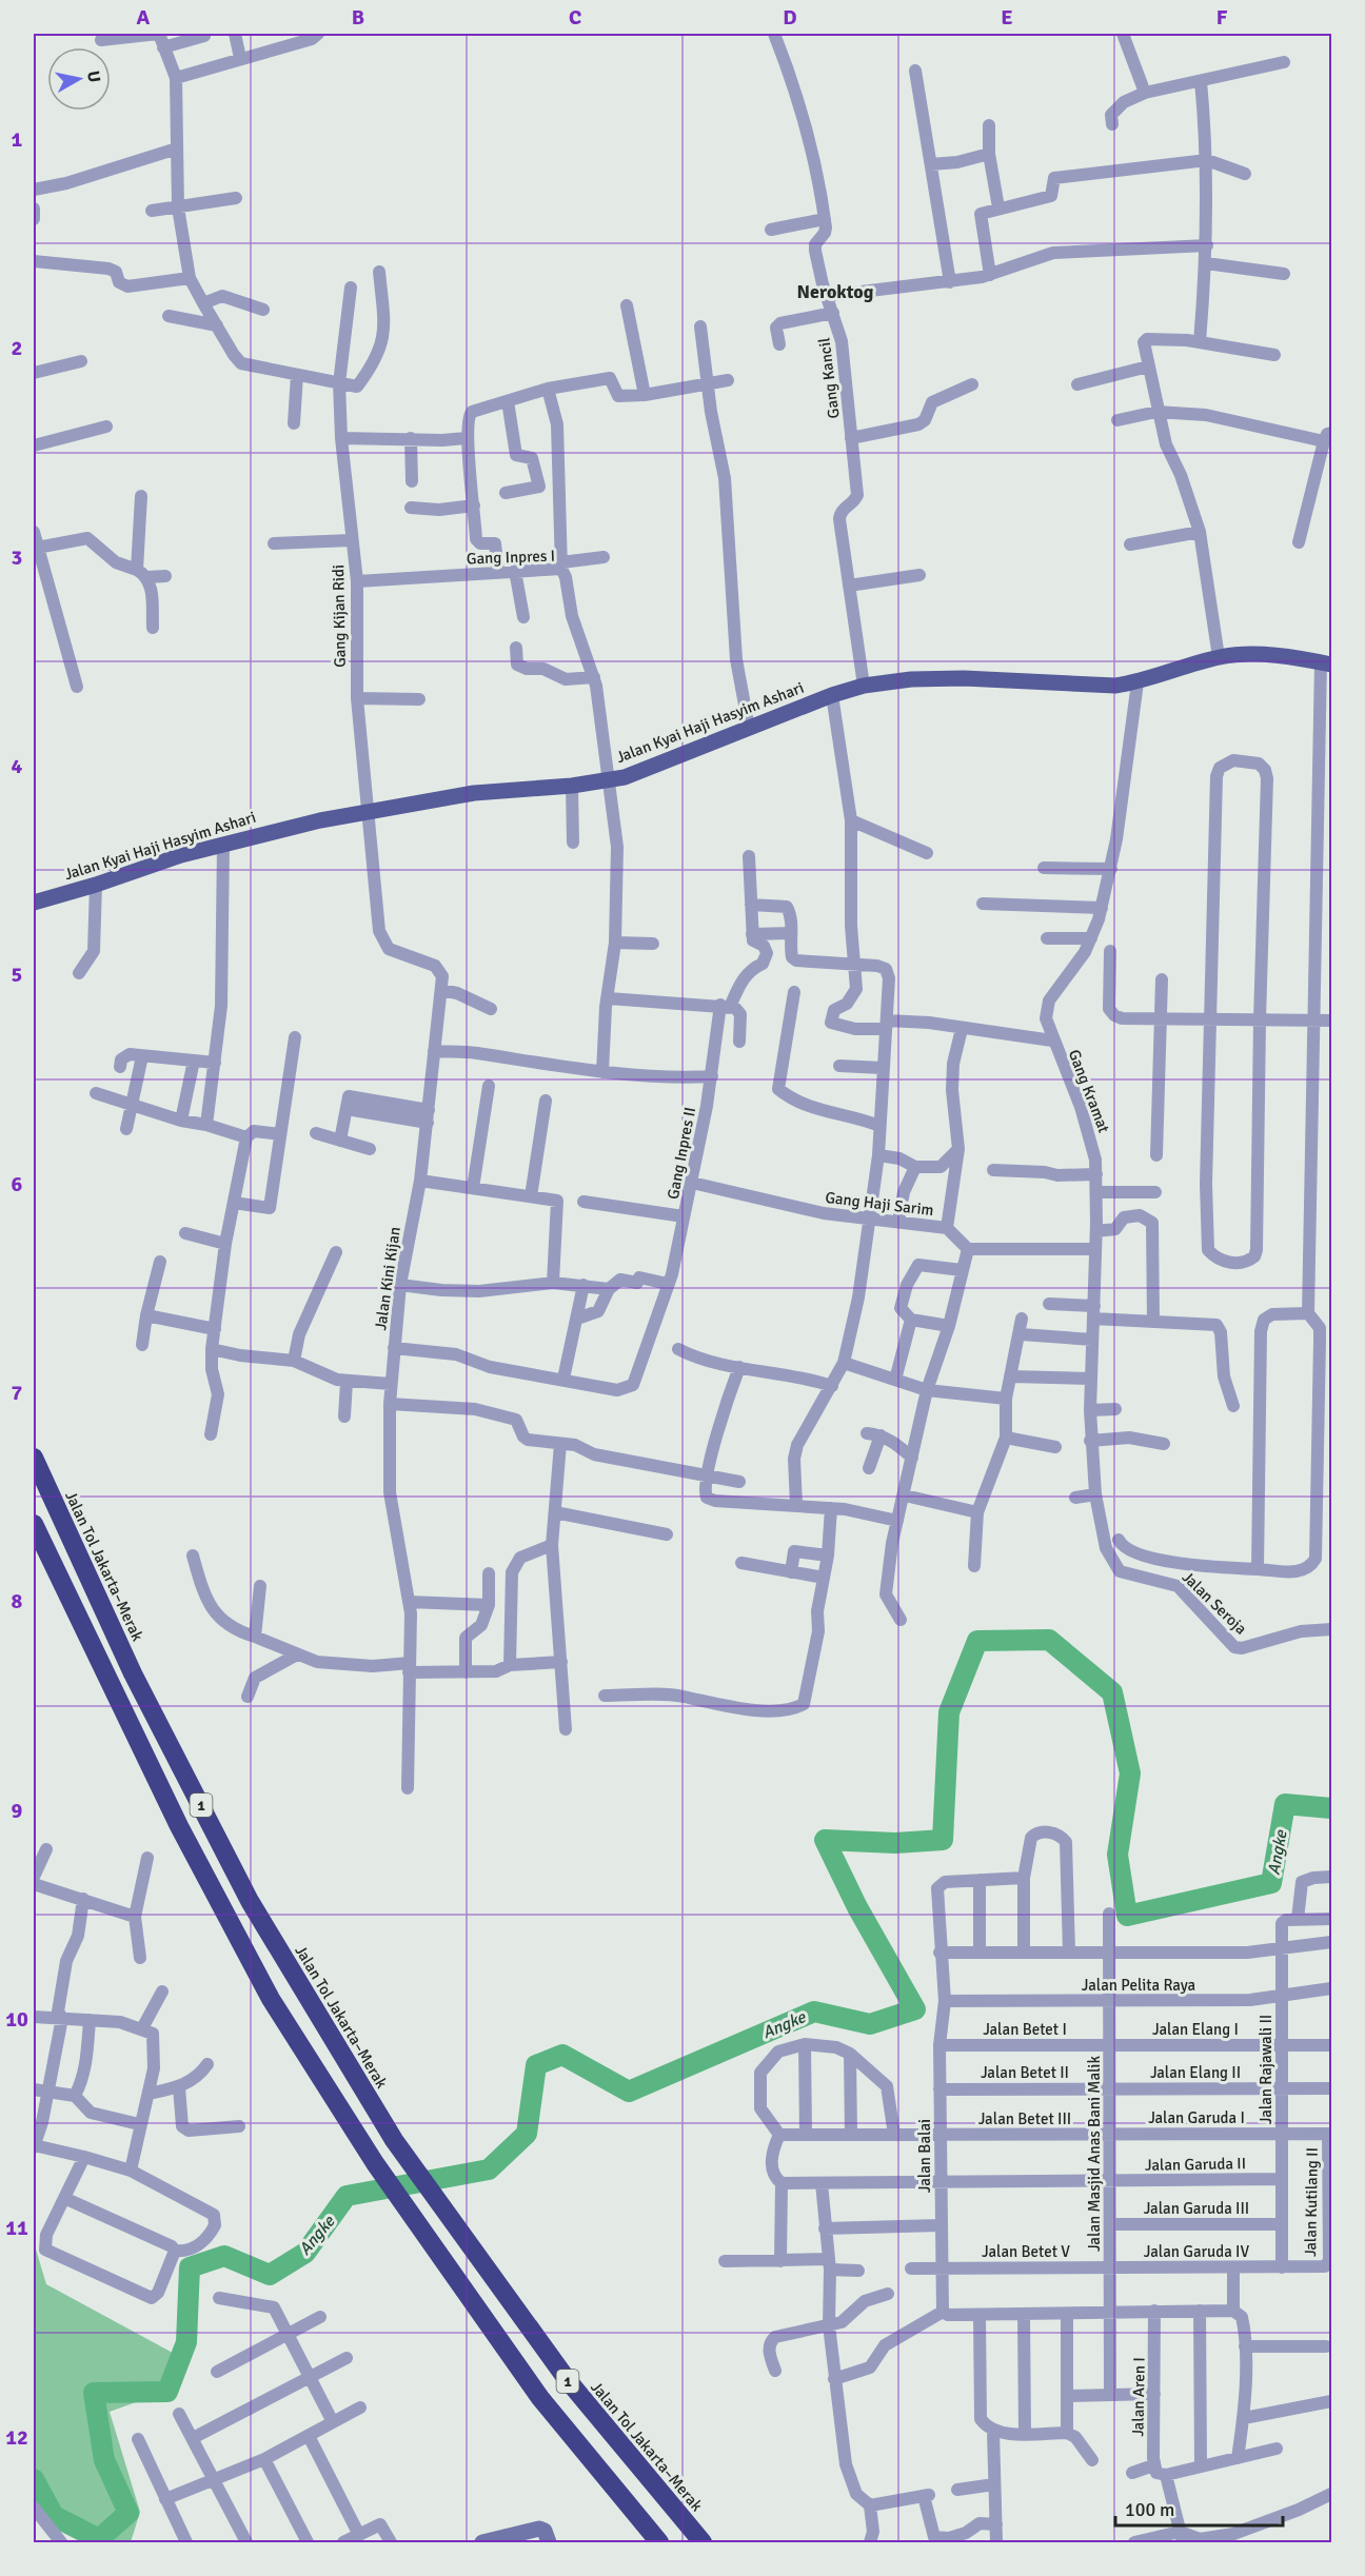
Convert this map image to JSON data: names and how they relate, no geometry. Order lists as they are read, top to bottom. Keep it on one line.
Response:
{"streets":{"highway":["Jalan Tol Jakarta–Merak","1"],"main road":["Jalan Kyai Haji Hasyim Ashari"],"street":["Gang Kancil","Gang Inpres I","Gang Kijan Ridi","Gang Kramat","Gang Inpres II","Gang Haji Sarim","Jalan Kini Kijan","Jalan Seroja","Jalan Pelita Raya","Jalan Betet I","Jalan Elang I","Jalan Rajawali II","Jalan Betet II","Jalan Elang II","Jalan Garuda I","Jalan Betet III","Jalan Masjid Anas Bani Malik","Jalan Balai","Jalan Garuda II","Jalan Kutilang II","Jalan Garuda III","Jalan Betet V","Jalan Garuda IV","Jalan Aren I"]},"crossings":[["Gang Kancil","Jalan Kyai Haji Hasyim Ashari"],["Gang Inpres I","Gang Kijan Ridi"],["Gang Inpres I","Jalan Kyai Haji Hasyim Ashari"],["Gang Kijan Ridi","Jalan Kyai Haji Hasyim Ashari"],["Gang Kijan Ridi","Jalan Kini Kijan"],["Jalan Kyai Haji Hasyim Ashari","Gang Kramat"],["Jalan Kyai Haji Hasyim Ashari","Jalan Kini Kijan"],["Gang Kramat","Jalan Seroja"],["Gang Inpres II","Gang Haji Sarim"],["Gang Inpres II","Jalan Kini Kijan"],["Jalan Pelita Raya","Jalan Rajawali II"],["Jalan Pelita Raya","Jalan Masjid Anas Bani Malik"],["Jalan Pelita Raya","Jalan Balai"],["Jalan Betet I","Jalan Elang I"],["Jalan Betet I","Jalan Masjid Anas Bani Malik"],["Jalan Betet I","Jalan Balai"],["Jalan Elang I","Jalan Rajawali II"],["Jalan Elang I","Jalan Masjid Anas Bani Malik"],["Jalan Rajawali II","Jalan Elang II"],["Jalan Rajawali II","Jalan Garuda I"],["Jalan Rajawali II","Jalan Garuda II"],["Jalan Rajawali II","Jalan Kutilang II"],["Jalan Rajawali II","Jalan Garuda III"],["Jalan Rajawali II","Jalan Garuda IV"],["Jalan Betet II","Jalan Elang II"],["Jalan Betet II","Jalan Masjid Anas Bani Malik"],["Jalan Betet II","Jalan Balai"],["Jalan Elang II","Jalan Masjid Anas Bani Malik"],["Jalan Garuda I","Jalan Betet III"],["Jalan Garuda I","Jalan Masjid Anas Bani Malik"],["Jalan Garuda I","Jalan Kutilang II"],["Jalan Betet III","Jalan Masjid Anas Bani Malik"],["Jalan Betet III","Jalan Balai"],["Jalan Masjid Anas Bani Malik","Jalan Garuda II"],["Jalan Masjid Anas Bani Malik","Jalan Garuda III"],["Jalan Masjid Anas Bani Malik","Jalan Betet V"],["Jalan Masjid Anas Bani Malik","Jalan Garuda IV"],["Jalan Balai","Jalan Garuda II"],["Jalan Balai","Jalan Betet V"],["Jalan Kutilang II","Jalan Garuda IV"],["Jalan Betet V","Jalan Garuda IV"]],"districts":["Neroktog"],"water":["Angke"],"scale_bar":"100 m","north":"right","grid":{"columns":["A","B","C","D","E","F"],"rows":["1","2","3","4","5","6","7","8","9","10","11","12"]}}
